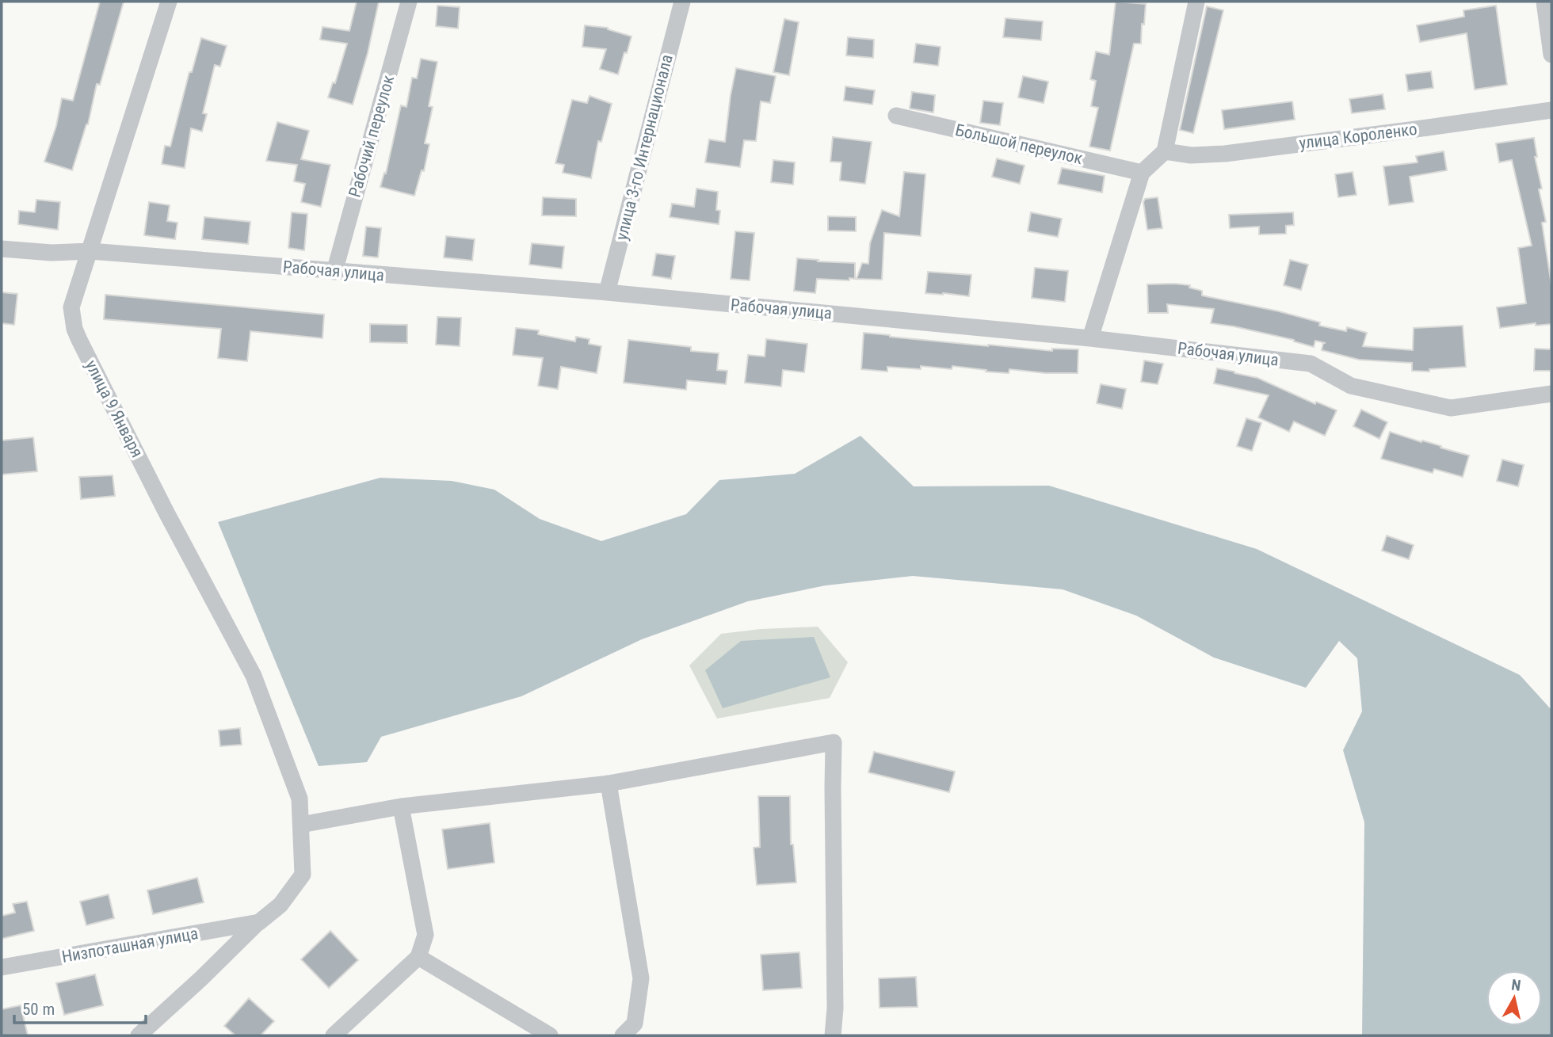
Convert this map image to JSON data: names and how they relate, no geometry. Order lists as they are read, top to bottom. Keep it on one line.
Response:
{"streets":{"street":["Рабочий переулок","улица Короленко","Большой переулок","улица 3-го Интернационала","Рабочая улица","улица 9 Января","Низпоташная улица"]},"crossings":[["Рабочий переулок","Рабочая улица"],["улица 3-го Интернационала","Рабочая улица"],["Рабочая улица","улица 9 Января"],["улица 9 Января","Низпоташная улица"]],"scale_bar":"50 m","north":"top"}
